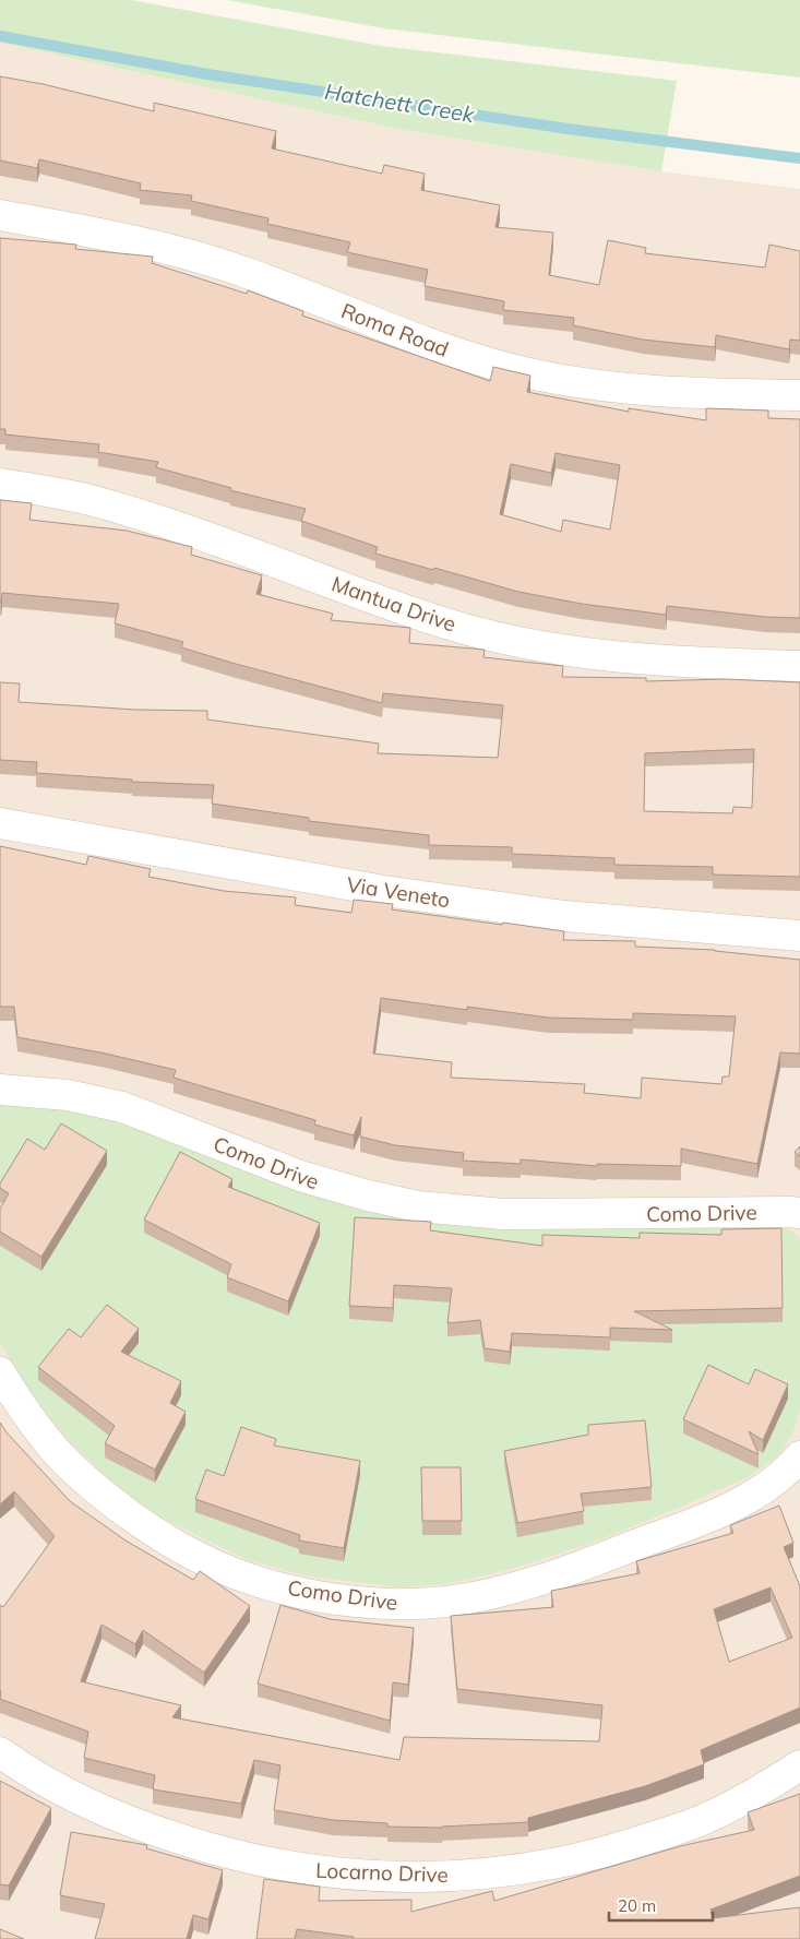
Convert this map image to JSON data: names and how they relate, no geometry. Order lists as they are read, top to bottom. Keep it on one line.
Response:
{"streets":{"street":["Roma Road","Mantua Drive","Via Veneto","Como Drive","Locarno Drive"]},"water":["Hatchett Creek"],"scale_bar":"20 m"}
